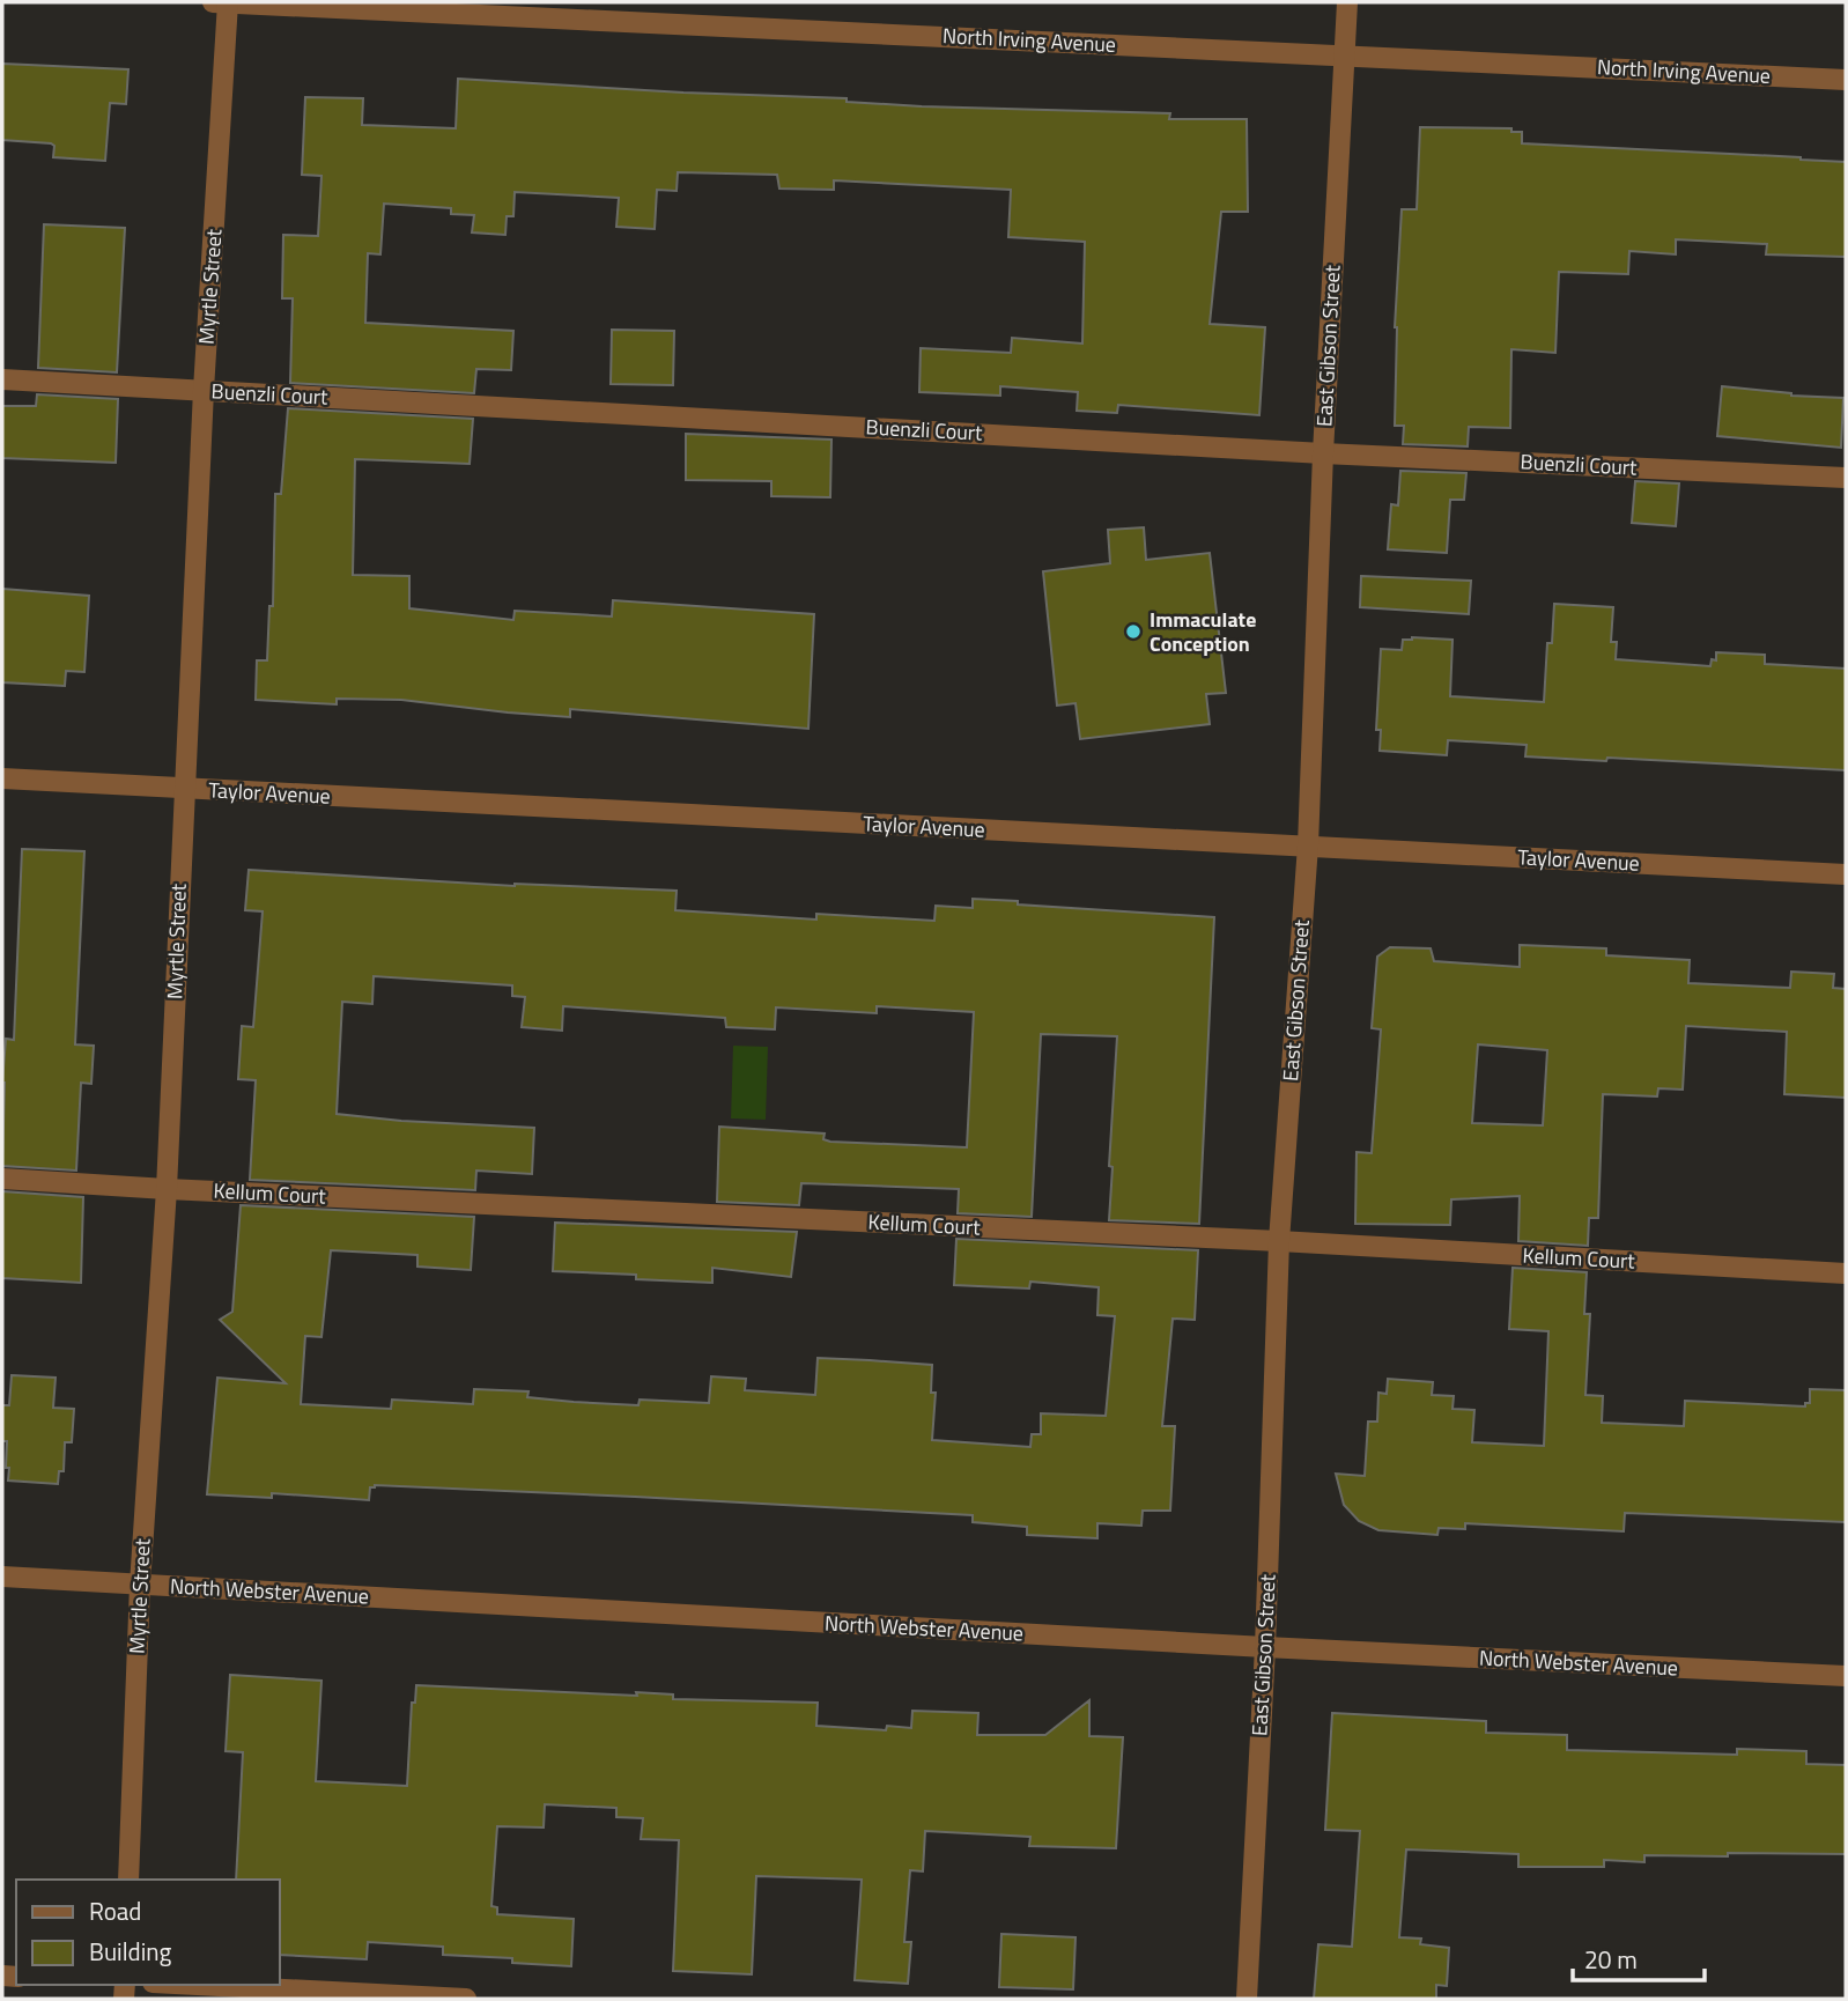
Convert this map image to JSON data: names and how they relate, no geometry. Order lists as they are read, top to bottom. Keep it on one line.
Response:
{"streets":{"street":["North Irving Avenue","Myrtle Street","East Gibson Street","Buenzli Court","Taylor Avenue","Kellum Court","North Webster Avenue"]},"crossings":[["North Irving Avenue","Myrtle Street"],["North Irving Avenue","East Gibson Street"],["Myrtle Street","Buenzli Court"],["Myrtle Street","Taylor Avenue"],["Myrtle Street","Kellum Court"],["Myrtle Street","North Webster Avenue"],["East Gibson Street","Buenzli Court"],["East Gibson Street","Taylor Avenue"],["East Gibson Street","Kellum Court"],["East Gibson Street","North Webster Avenue"]],"places":["Immaculate Conception"],"legend":["Road","Building"],"scale_bar":"20 m"}
